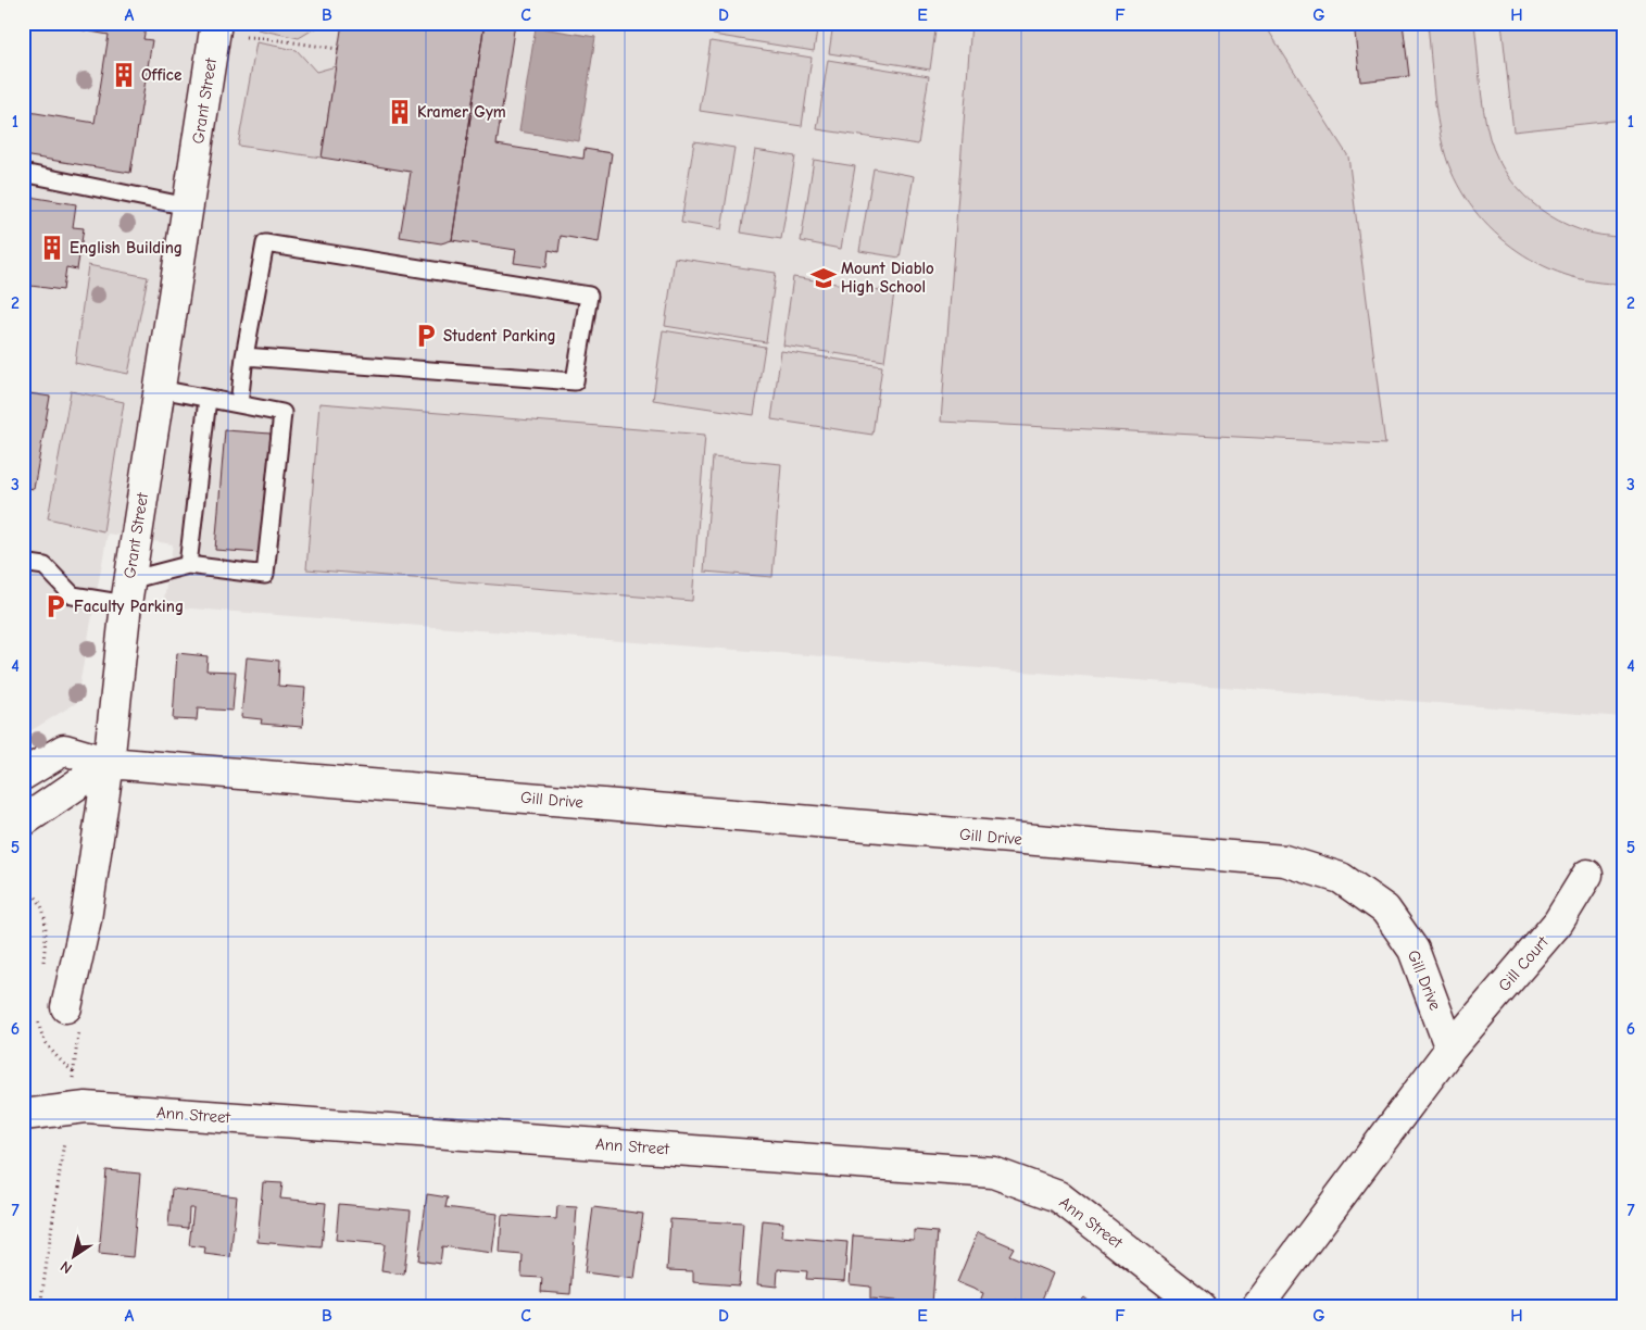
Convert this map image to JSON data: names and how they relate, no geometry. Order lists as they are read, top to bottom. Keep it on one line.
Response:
{"streets":{"street":["Grant Street","Gill Drive","Gill Court","Ann Street"]},"crossings":[["Grant Street","Gill Drive"],["Gill Drive","Gill Court"]],"places":{"building":["Office","Kramer Gym","English Building"],"school or university":["Mount Diablo High School"],"parking":["Student Parking","Faculty Parking"]},"north":"bottom left","grid":{"columns":["A","B","C","D","E","F","G","H"],"rows":["1","2","3","4","5","6","7"]}}
